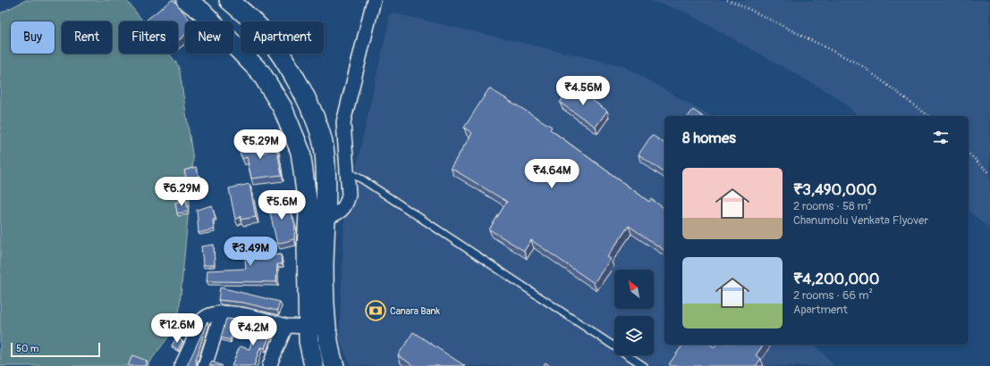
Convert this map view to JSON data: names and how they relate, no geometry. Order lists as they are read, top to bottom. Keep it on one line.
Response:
{"places":{"bank":["Canara Bank"]},"scale_bar":"50 m","north":"top left","page":{"chip":["Buy","Rent","Filters","New","Apartment"],"price":["₹4.56M","₹5.29M","₹4.64M","₹6.29M","₹5.6M","₹3.49M","₹12.6M","₹4.2M"],"heading":"8 homes","list":[{"name":"₹3,490,000","note":"2 rooms · 58 m² · Chanumolu Venkata Flyover"},{"name":"₹4,200,000","note":"2 rooms · 66 m² · Apartment"}],"scale":"50 m"}}
